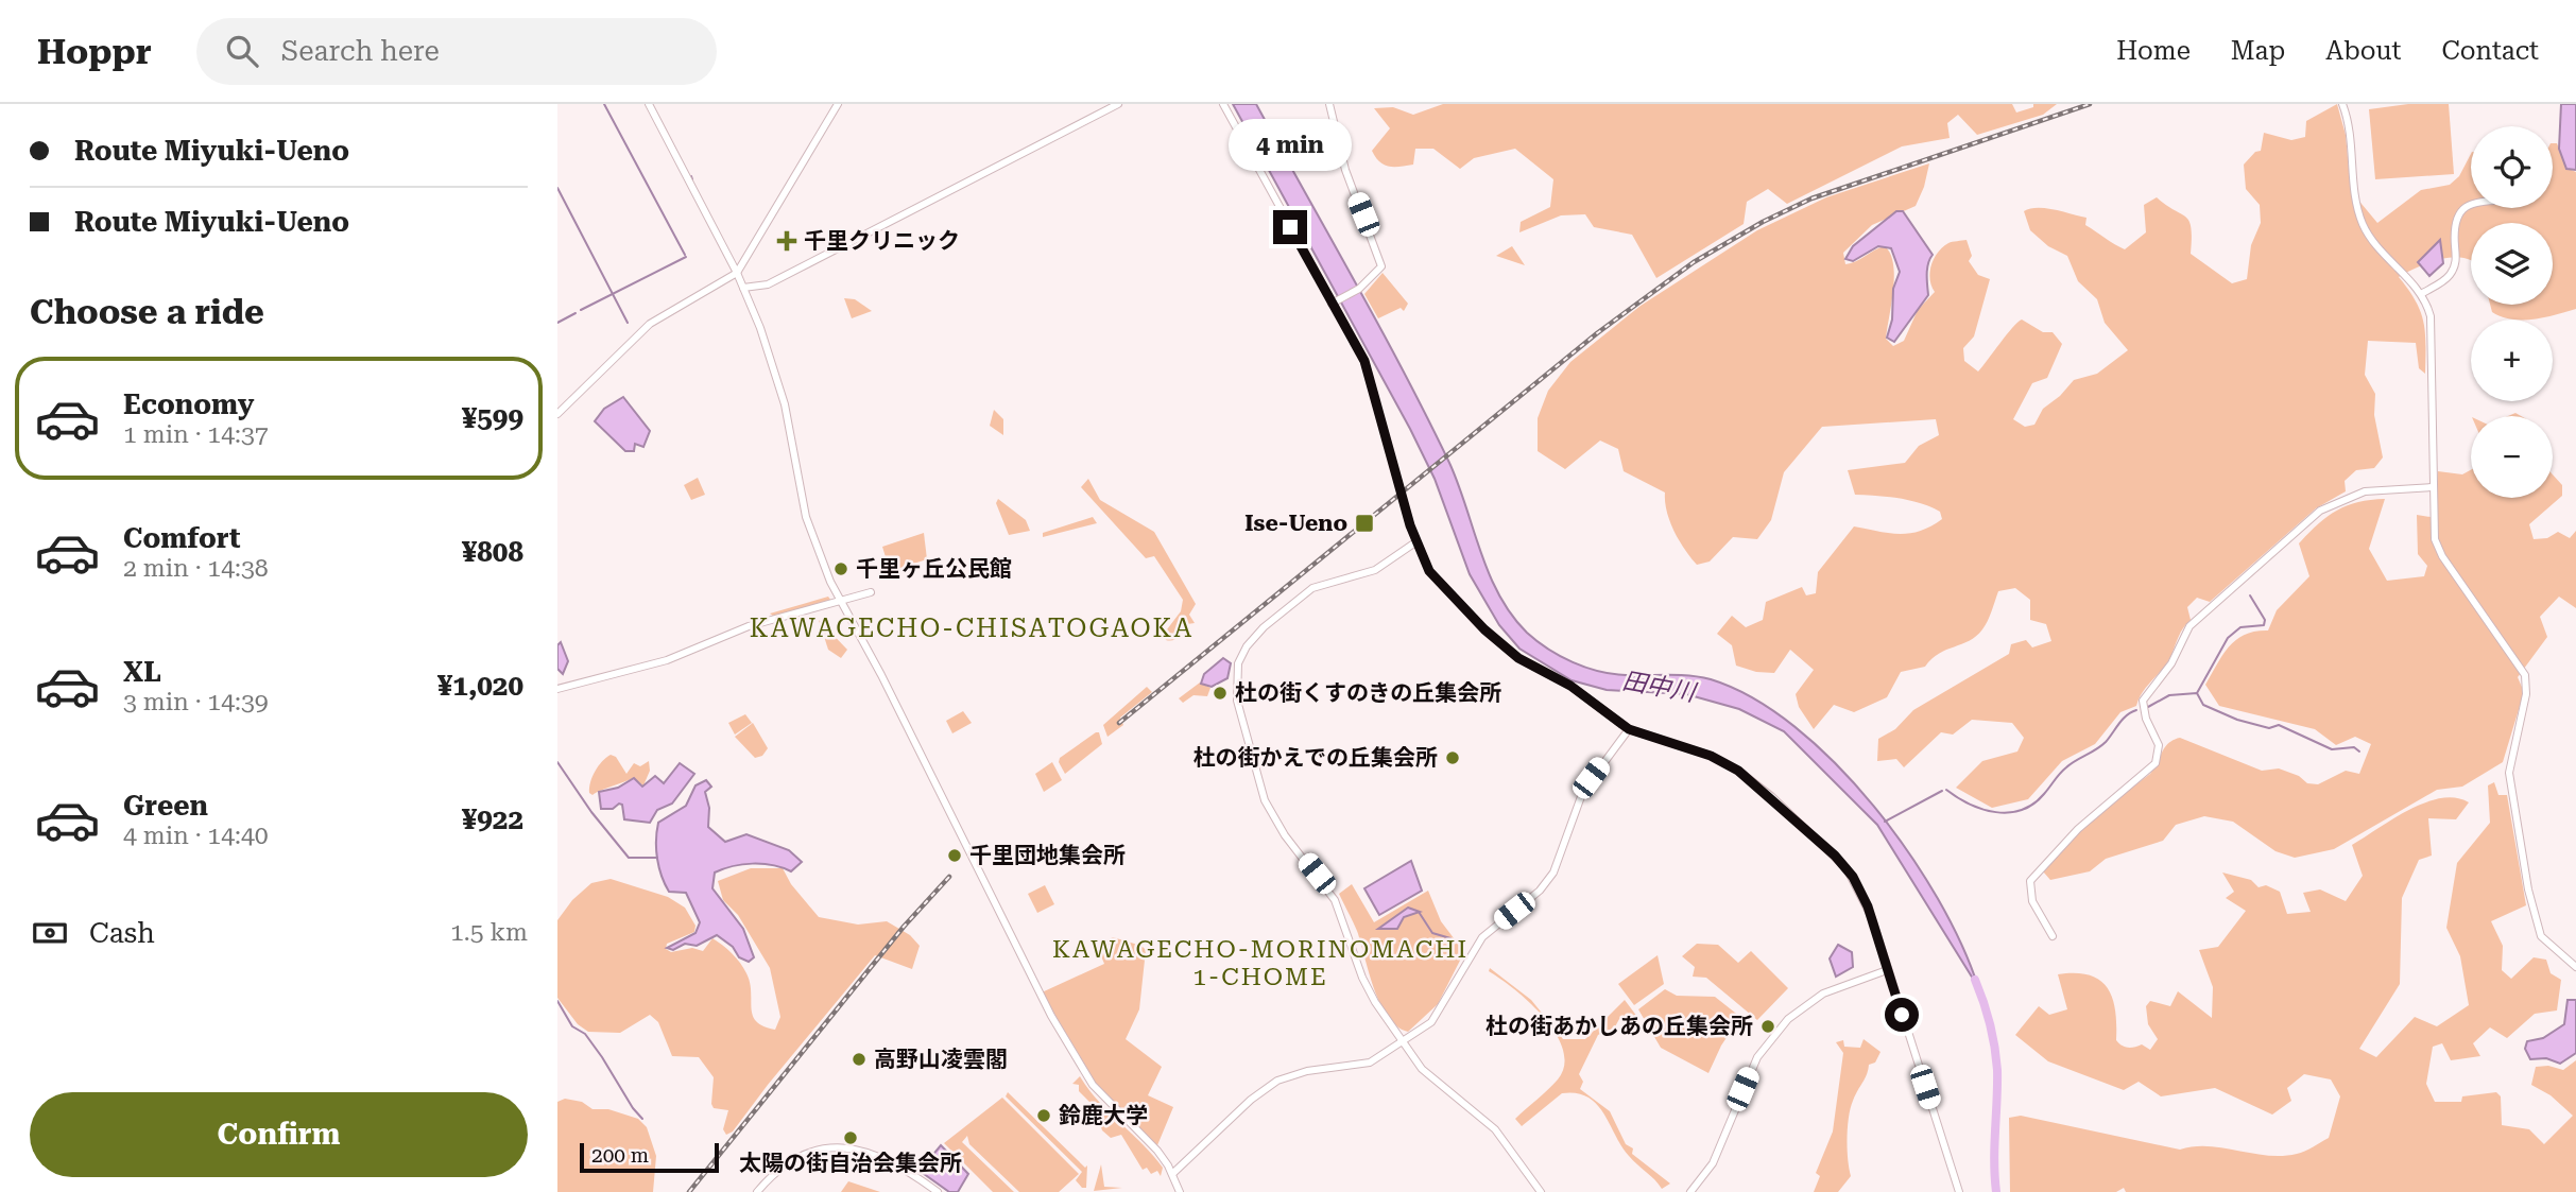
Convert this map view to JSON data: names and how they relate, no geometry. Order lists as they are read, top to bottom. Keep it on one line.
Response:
{"districts":["KAWAGECHO-CHISATOGAOKA","KAWAGECHO-MORINOMACHI 1-CHOME"],"water":["田中川"],"places":{"health":["千里クリニック"],"transit":["Ise-Ueno"],"other":["千里ヶ丘公民館","杜の街くすのきの丘集会所","杜の街かえでの丘集会所","千里団地集会所","杜の街あかしあの丘集会所","高野山凌雲閣","鈴鹿大学","太陽の街自治会集会所"]},"scale_bar":"200 m","page":{"header":"Hoppr","search":"Search here","nav":["Home","Map","About","Contact"],"banner":["Route Miyuki-Ueno","Route Miyuki-Ueno"],"bubble":"4 min","map_buttons":["+","−"],"heading":"Choose a ride","list":[{"name":"Economy","note":"1 min · 14:37","value":"¥599"},{"name":"Comfort","note":"2 min · 14:38","value":"¥808"},{"name":"XL","note":"3 min · 14:39","value":"¥1,020"},{"name":"Green","note":"4 min · 14:40","value":"¥922"}],"pay":["Cash","1.5 km"],"buttons":"Confirm","scale":"200 m"}}
